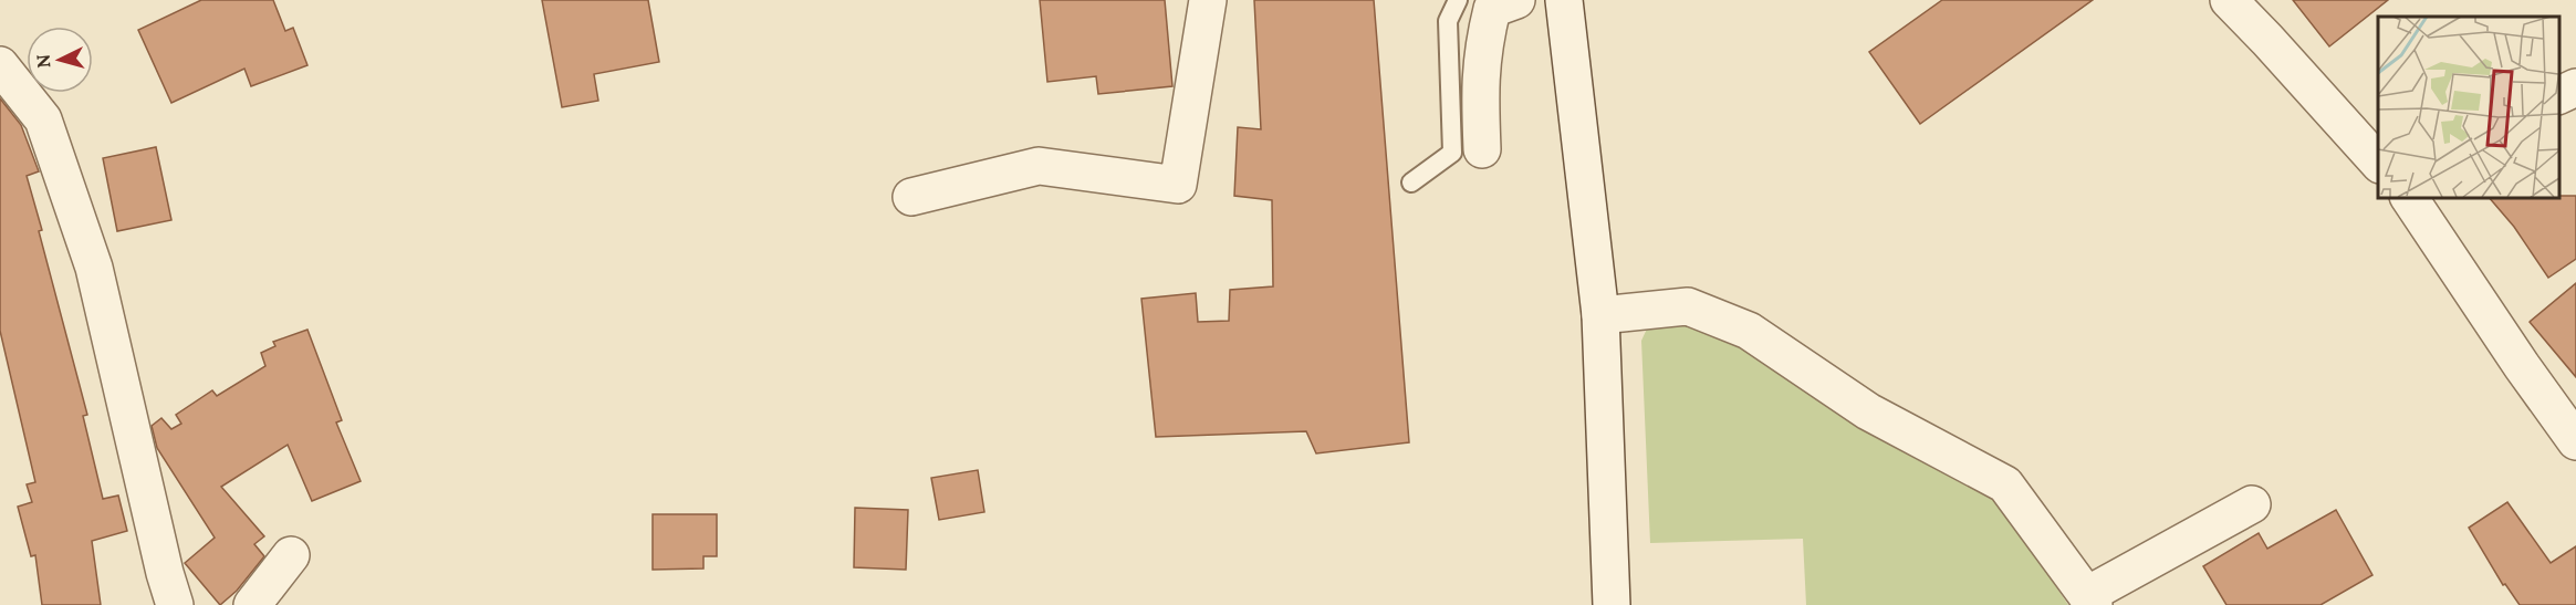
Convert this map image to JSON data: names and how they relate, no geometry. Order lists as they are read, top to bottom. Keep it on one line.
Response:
{"north":"left"}
